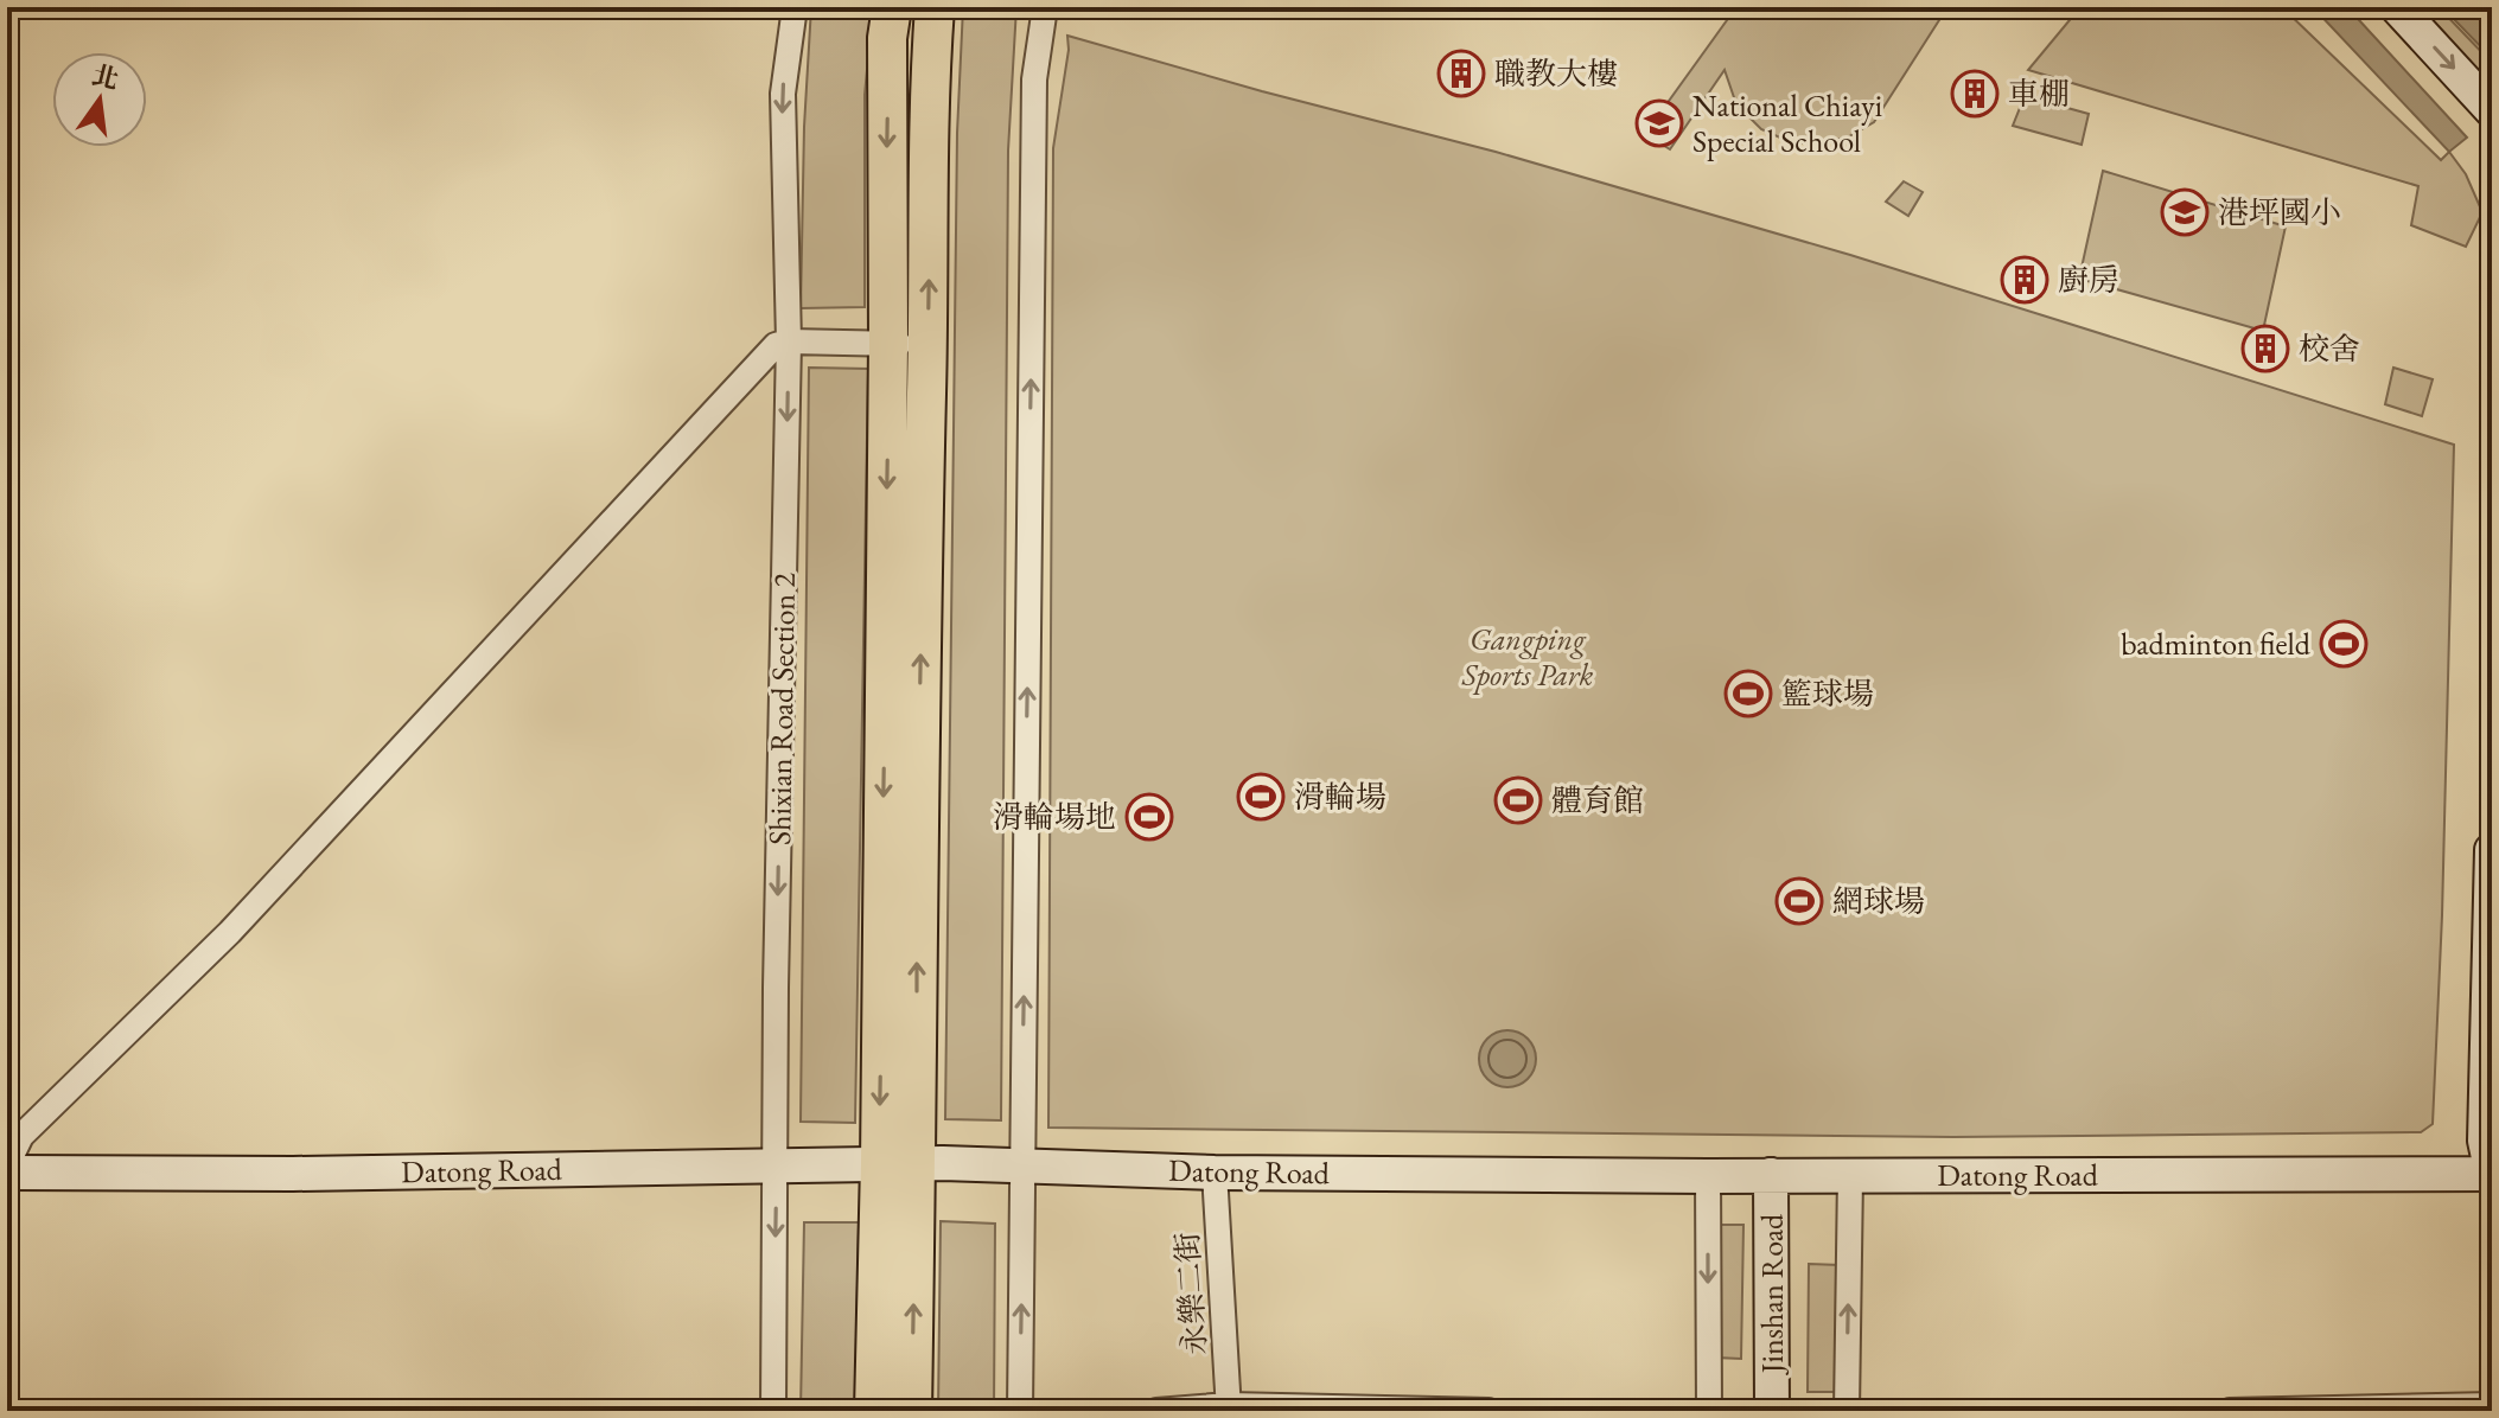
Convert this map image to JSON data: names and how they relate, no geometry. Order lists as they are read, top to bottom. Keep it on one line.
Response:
{"streets":{"street":["Shixian Road Section 2","Datong Road","永樂二街","Jinshan Road"]},"crossings":[["Shixian Road Section 2","Datong Road"],["Datong Road","永樂二街"],["Datong Road","Jinshan Road"]],"one_way":["Shixian Road Section 2"],"parks":["Gangping Sports Park"],"places":{"building":["職教大樓","車棚","廚房","校舍"],"school or university":["National Chiayi Special School","港坪國小"],"sports":["badminton field","籃球場","滑輪場","體育館","滑輪場地","網球場"]},"north":"top"}
